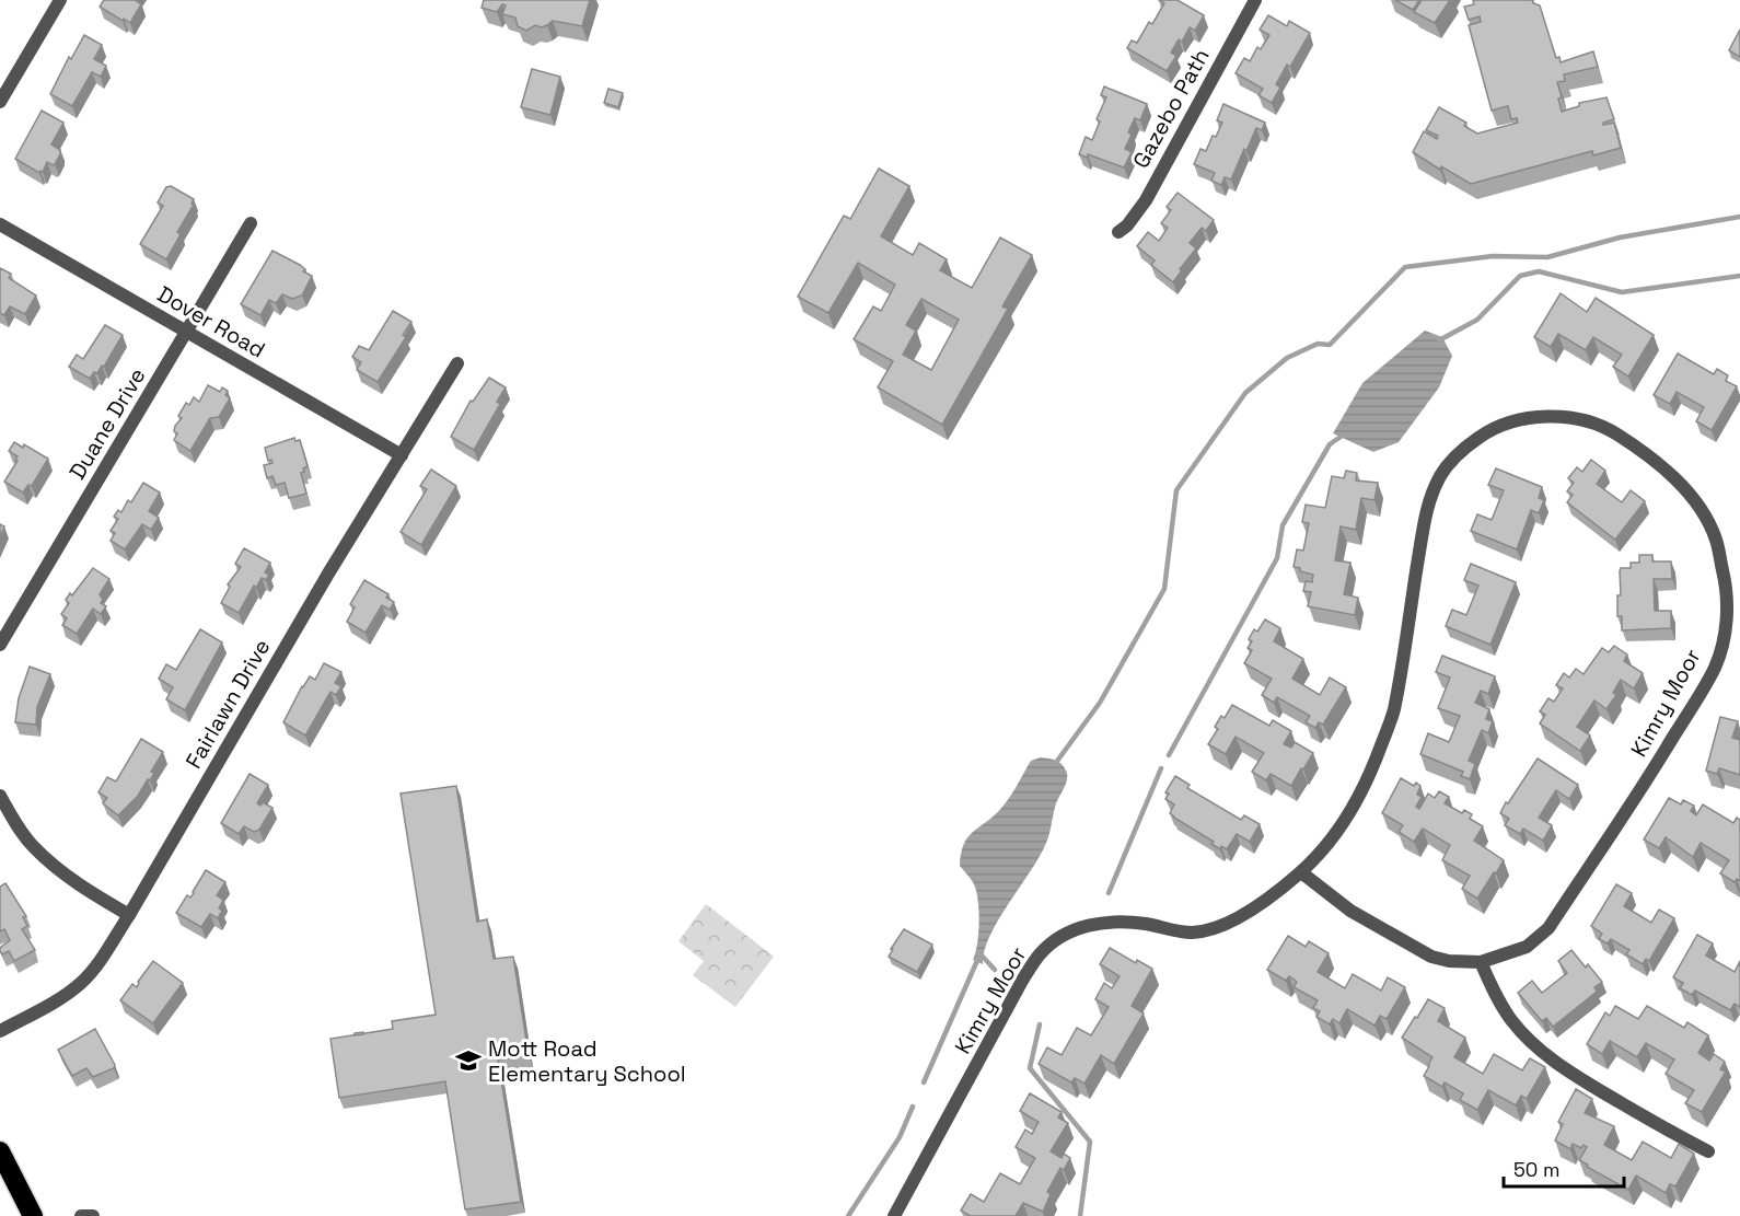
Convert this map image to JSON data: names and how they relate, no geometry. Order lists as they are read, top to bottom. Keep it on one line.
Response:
{"streets":{"street":["Gazebo Path","Dover Road","Duane Drive","Kimry Moor","Fairlawn Drive"]},"crossings":[["Dover Road","Duane Drive"],["Dover Road","Fairlawn Drive"]],"places":{"school or university":["Mott Road Elementary School"]},"scale_bar":"50 m"}
